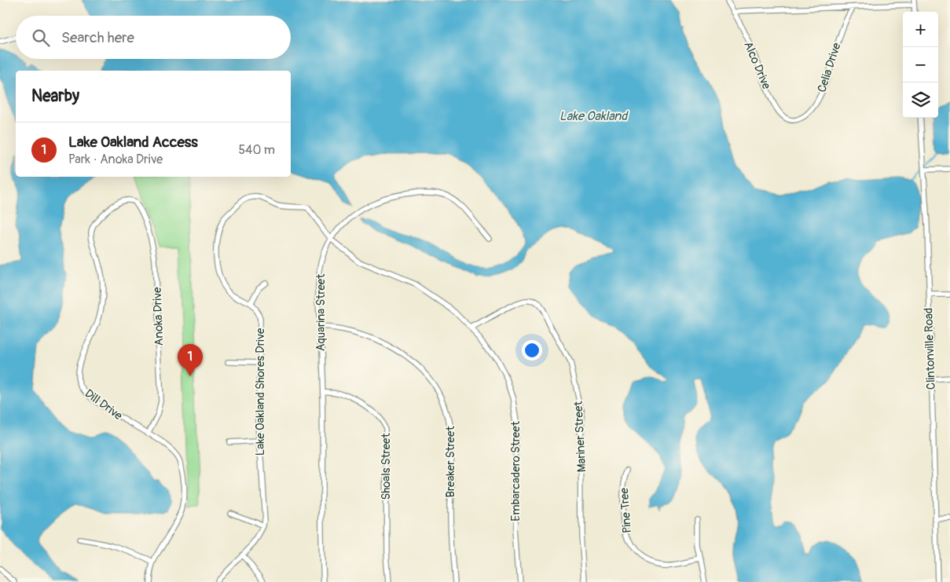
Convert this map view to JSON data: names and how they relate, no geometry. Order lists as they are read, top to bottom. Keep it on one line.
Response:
{"streets":{"street":["Alco Drive","Celia Drive","Aquarina Street","Anoka Drive","Clintonville Road","Lake Oakland Shores Drive","Dill Drive","Mariner Street","Breaker Street","Shoals Street","Embarcadero Street","Pine Tree"]},"crossings":[["Alco Drive","Celia Drive"],["Aquarina Street","Breaker Street"],["Aquarina Street","Shoals Street"],["Aquarina Street","Embarcadero Street"],["Anoka Drive","Dill Drive"],["Mariner Street","Embarcadero Street"]],"water":["Lake Oakland"],"page":{"map_buttons":["+","−"],"search":"Search here","heading":"Nearby","list":[{"mark":"1","name":"Lake Oakland Access","note":"Park · Anoka Drive","value":"540 m"}],"pins":"1"}}
